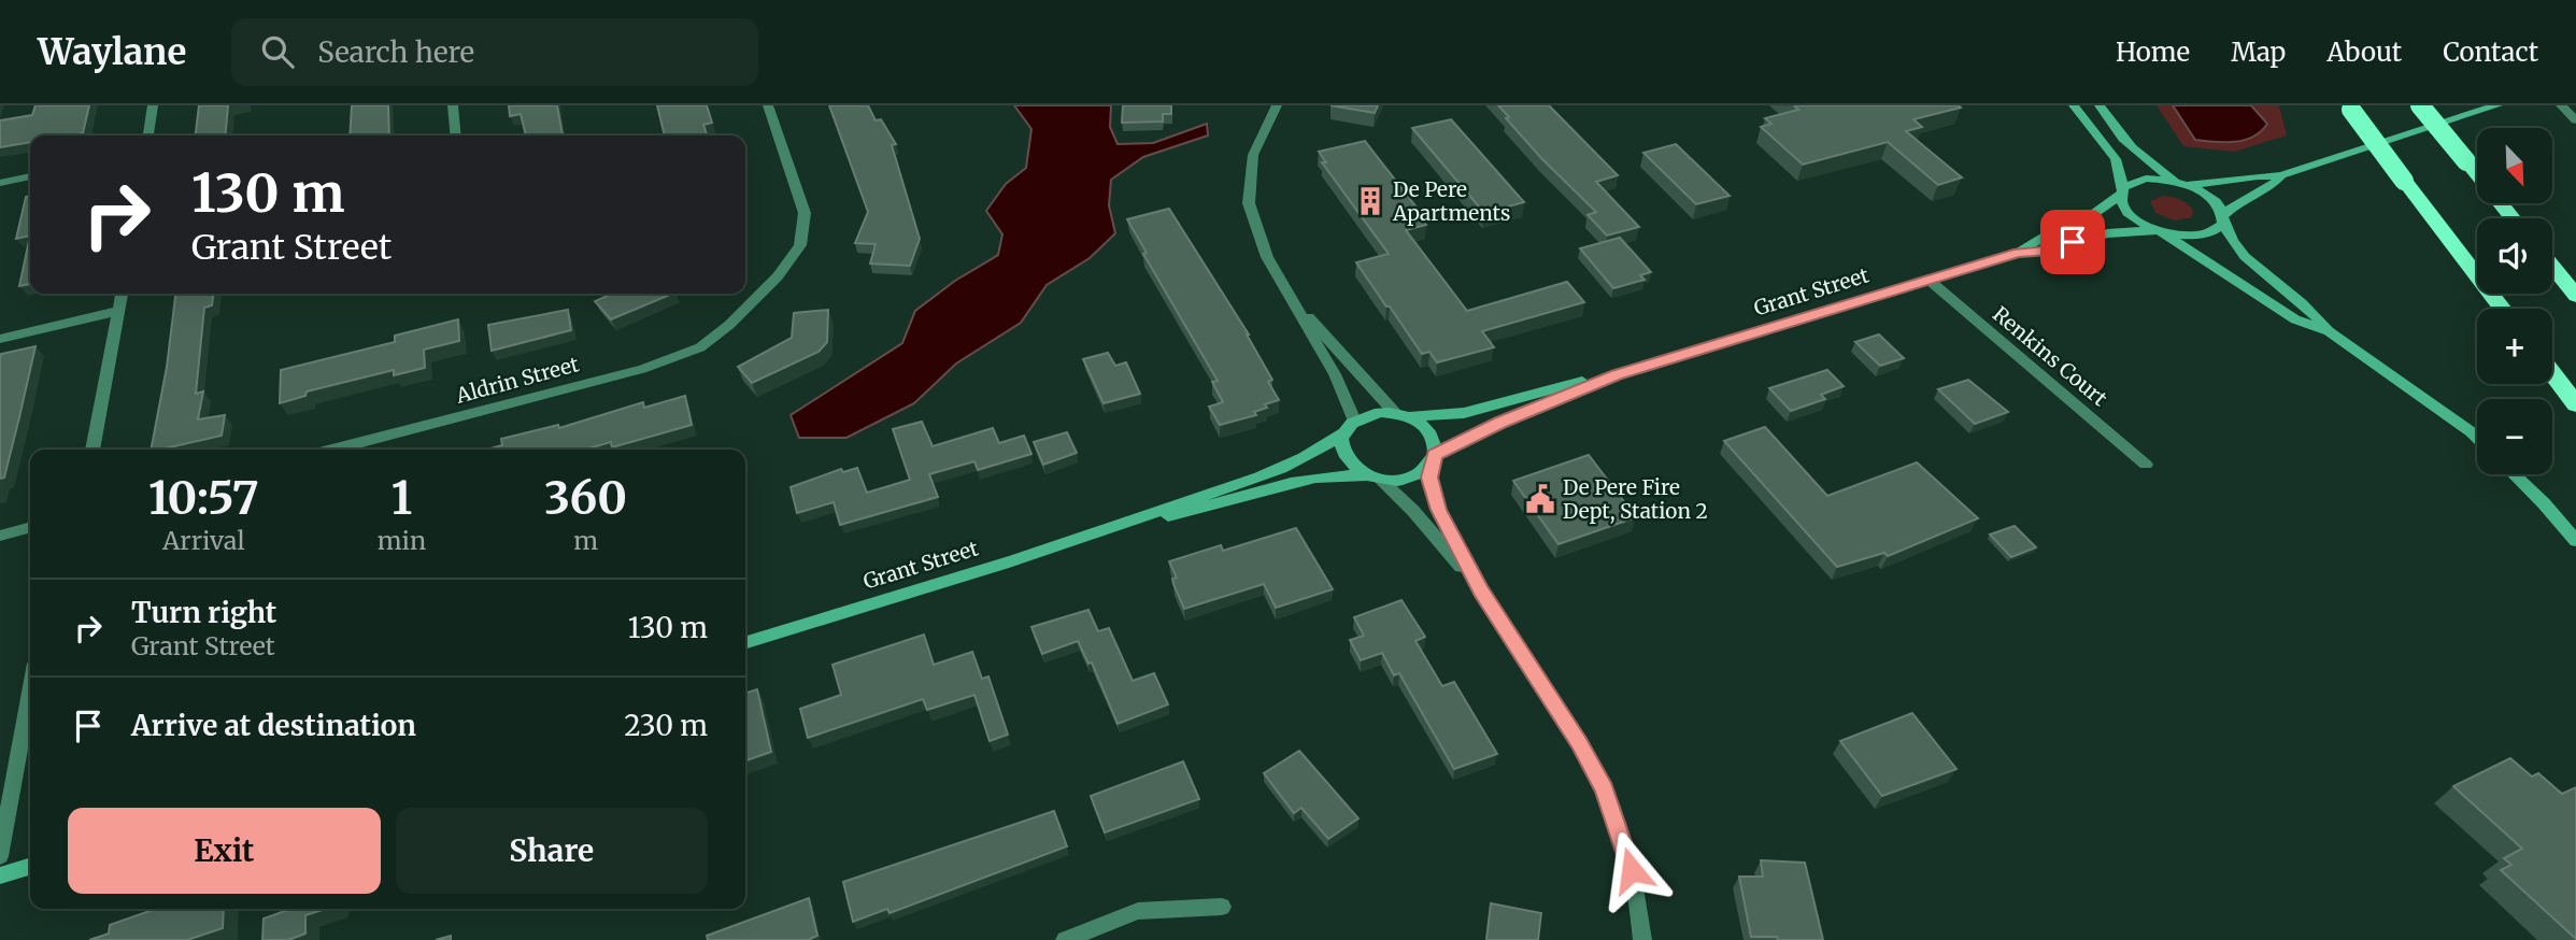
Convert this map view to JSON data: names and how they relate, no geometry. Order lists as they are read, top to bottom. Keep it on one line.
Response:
{"streets":{"street":["Grant Street","Renkins Court","Aldrin Street"]},"crossings":[["Grant Street","Renkins Court"]],"places":{"building":["De Pere Apartments"],"public building":["De Pere Fire Dept, Station 2"]},"north":"bottom right","page":{"header":"Waylane","search":"Search here","nav":["Home","Map","About","Contact"],"map_buttons":["+","−"],"turn":["130 m","Grant Street"],"eta":["10:57","Arrival","1","min","360","m"],"list":[{"name":"Turn right","note":"Grant Street","value":"130 m"},{"name":"Arrive at destination","value":"230 m"}],"buttons":["Exit","Share"]}}
